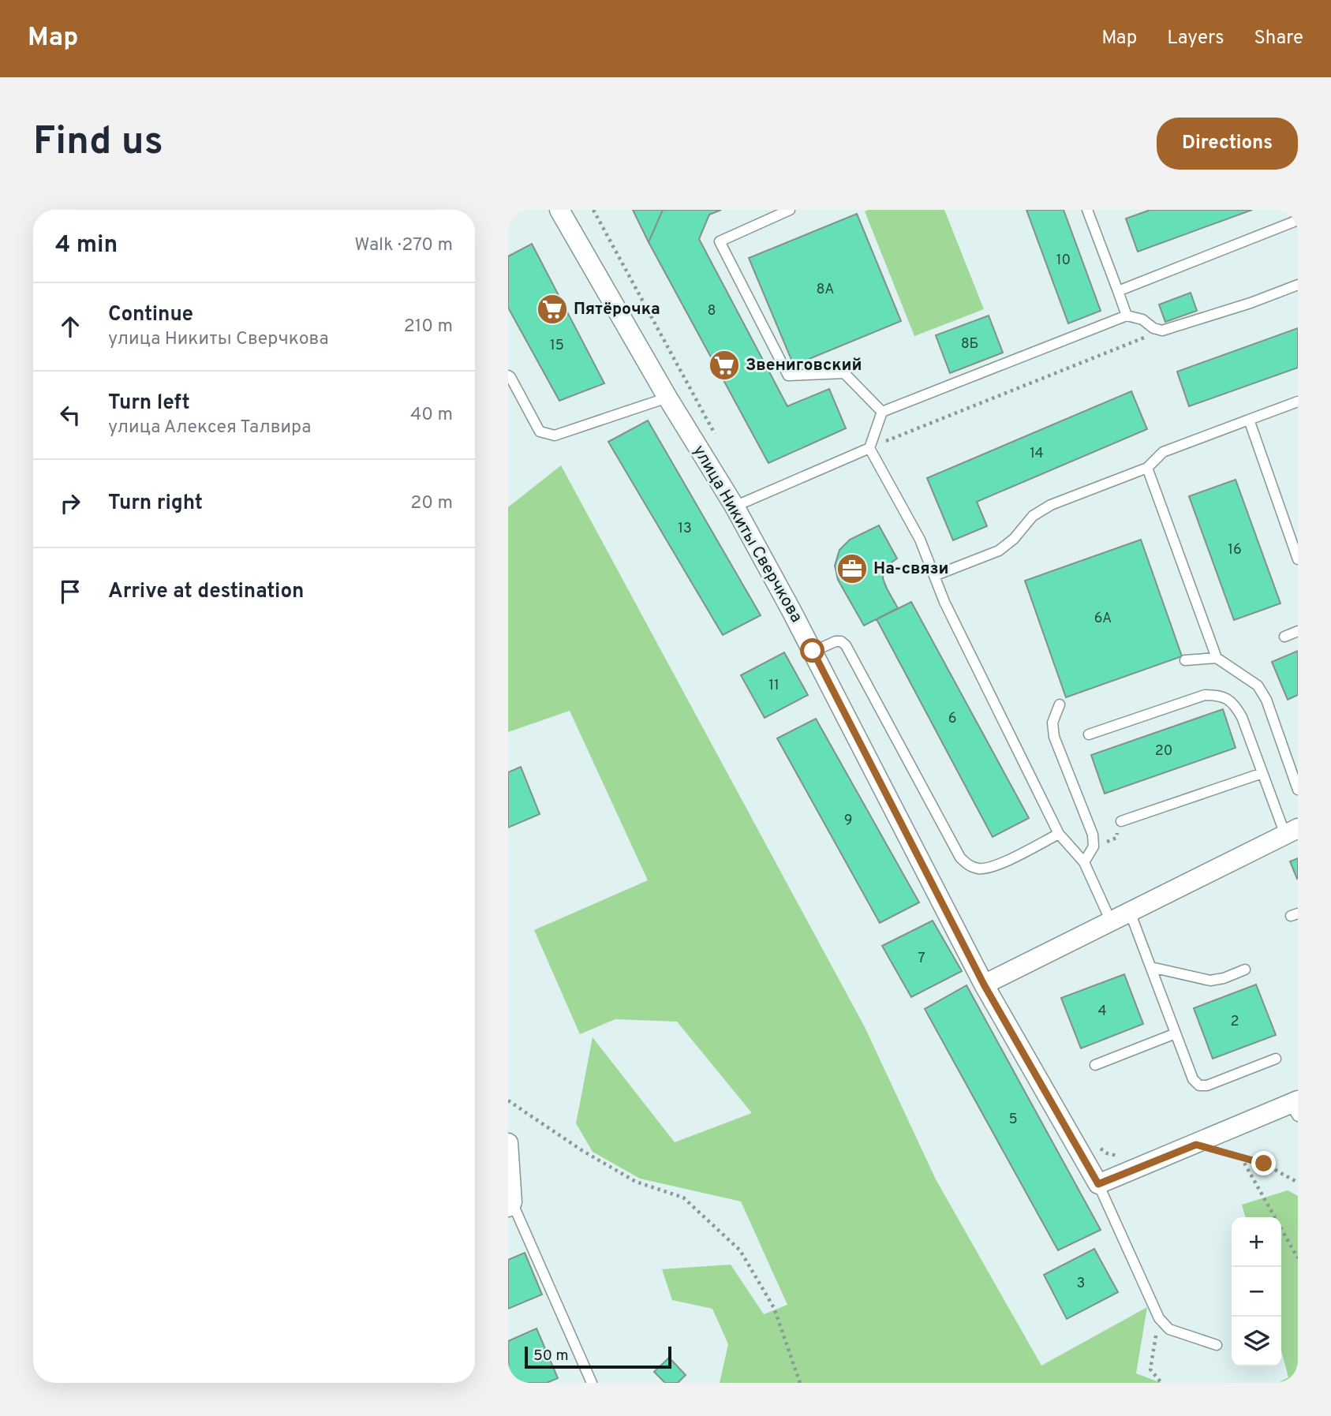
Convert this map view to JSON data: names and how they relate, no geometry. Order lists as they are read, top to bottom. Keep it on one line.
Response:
{"streets":{"street":["улица Никиты Сверчкова"]},"places":{"supermarket":["Пятёрочка","Звениговский"],"office":["На-связи"]},"house_numbers":["10","8А","8","8Б","15","14","13","16","6А","11","6","20","9","7","4","2","5","3"],"scale_bar":"50 m","page":{"header":"Map","nav":["Map","Layers","Share"],"buttons":"Directions","title":"Find us","heading":["4 min","Walk · 270 m"],"list":[["Continue","улица Никиты Сверчкова","210 m"],["Turn left","улица Алексея Талвира","40 m"],["Turn right","20 m"],"Arrive at destination"],"map_buttons":["+","−"],"scale":"50 m"}}
